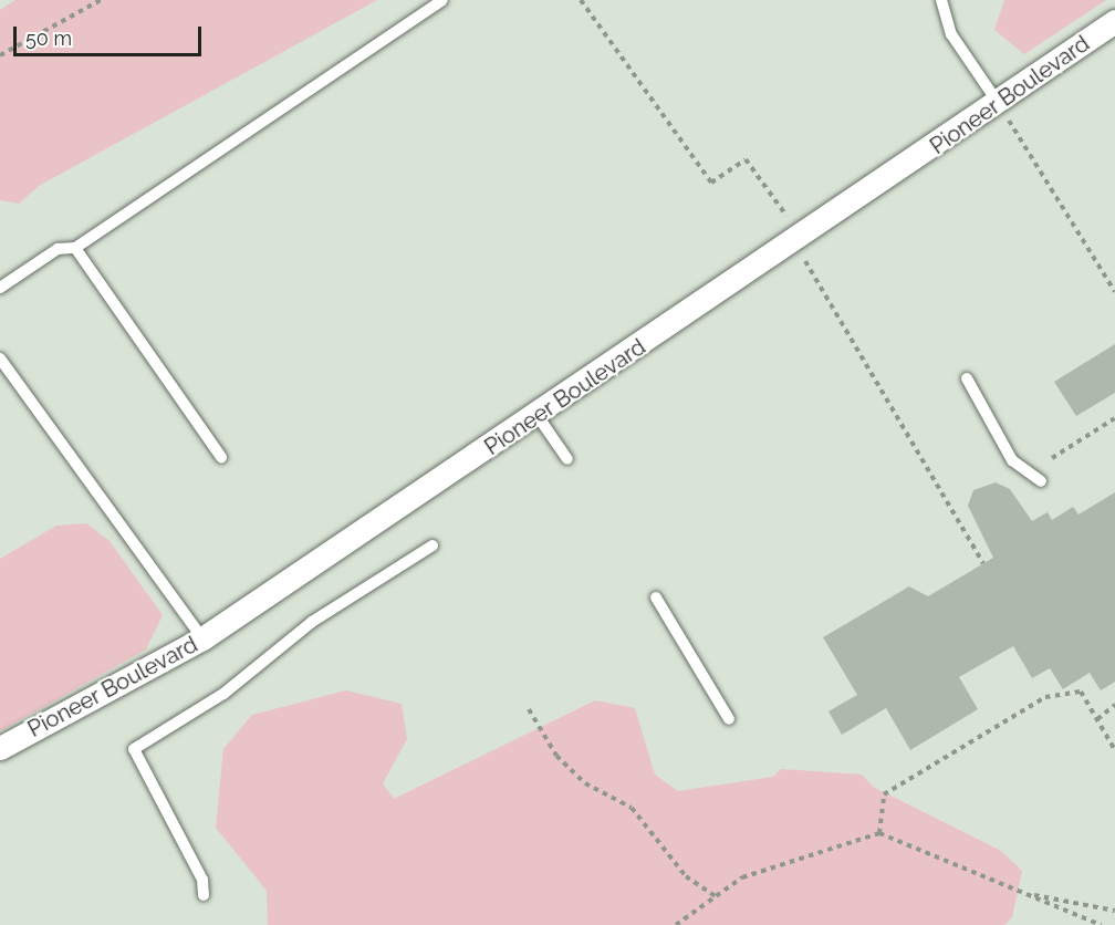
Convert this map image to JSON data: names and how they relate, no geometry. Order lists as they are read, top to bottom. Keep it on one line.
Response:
{"streets":{"street":["Pioneer Boulevard"]},"scale_bar":"50 m"}
